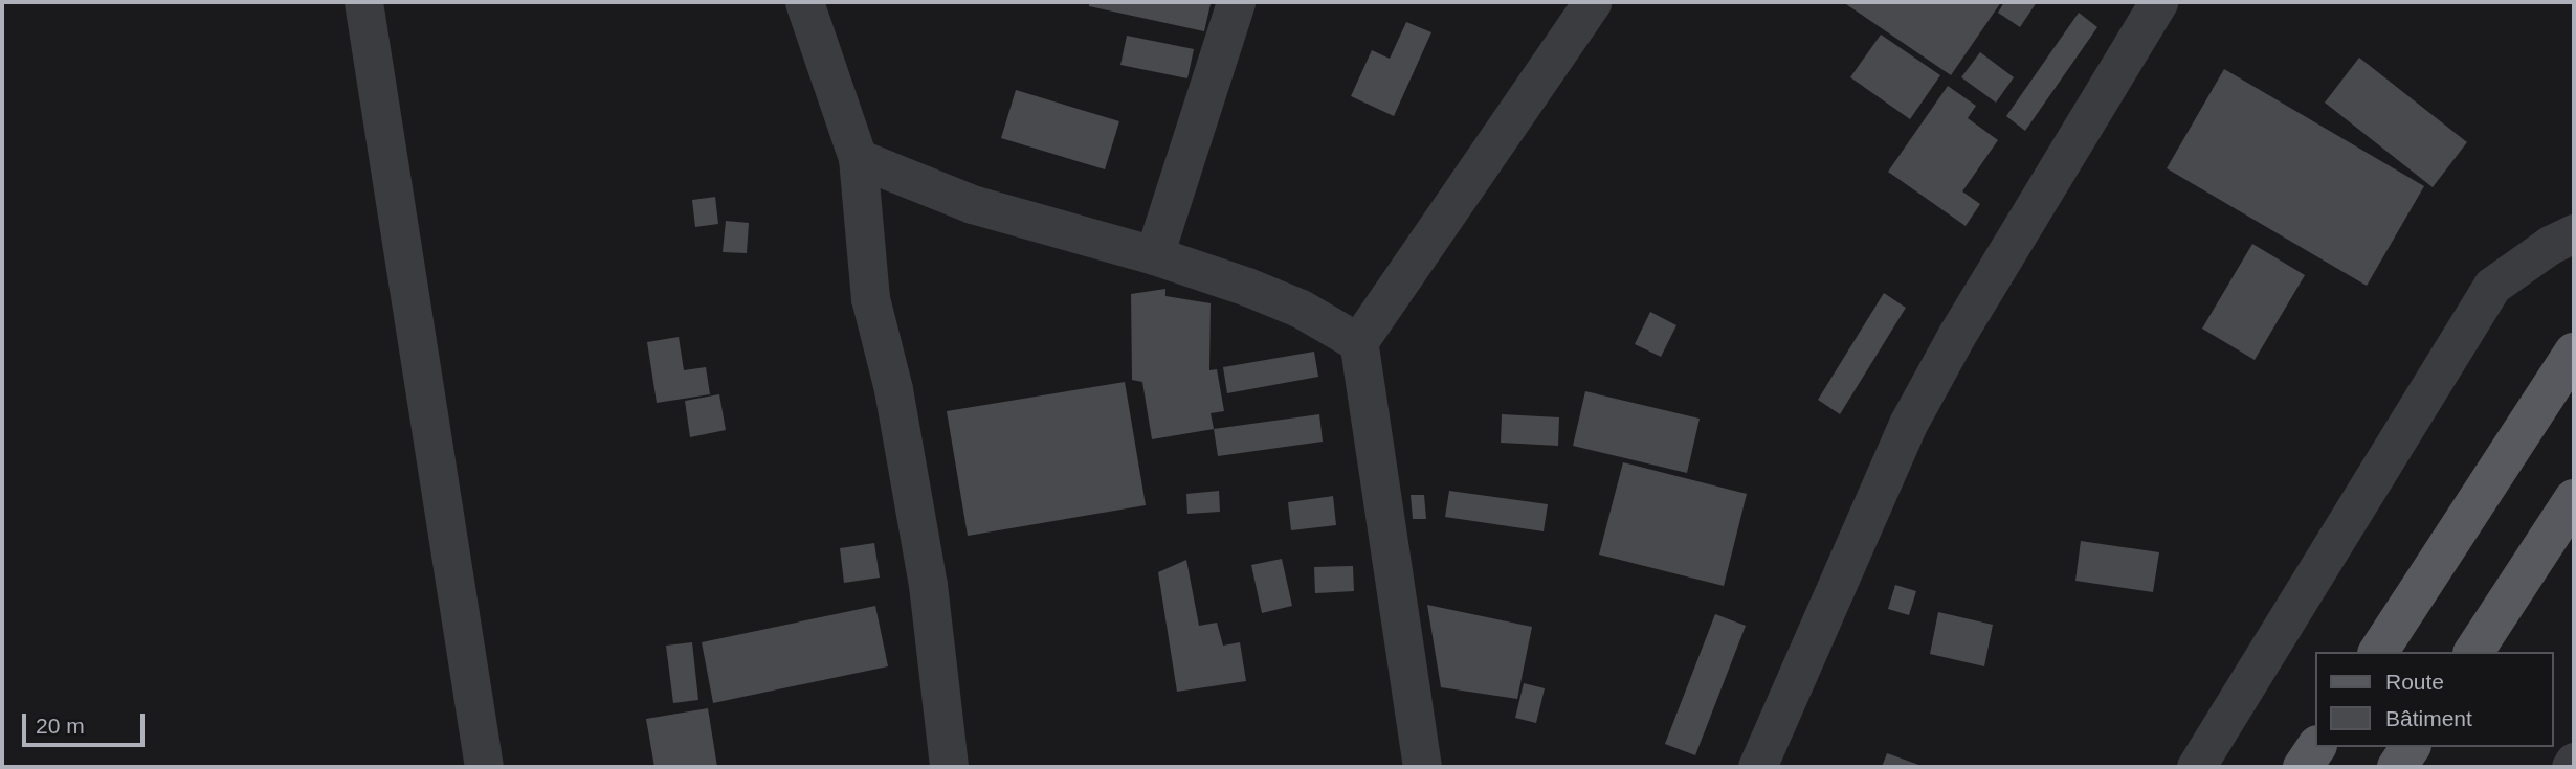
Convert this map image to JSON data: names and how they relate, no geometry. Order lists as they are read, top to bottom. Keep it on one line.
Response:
{"legend":["Route","Bâtiment"],"scale_bar":"20 m"}
